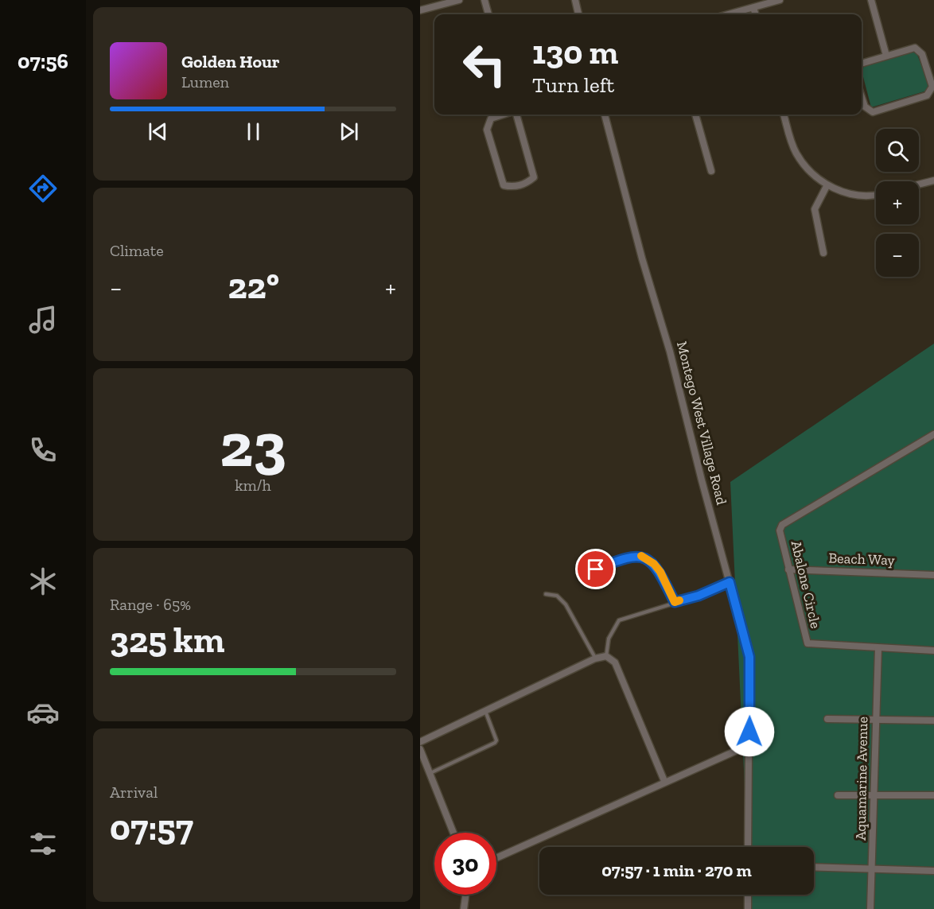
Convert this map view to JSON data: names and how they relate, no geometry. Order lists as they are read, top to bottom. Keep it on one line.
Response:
{"streets":{"street":["Montego West Village Road","Beach Way","Abalone Circle","Aquamarine Avenue"]},"crossings":[["Beach Way","Abalone Circle"],["Abalone Circle","Aquamarine Avenue"]],"page":{"tabs":"07:56","turn":["130 m","Turn left"],"song":["Golden Hour","Lumen"],"map_buttons":["+","−"],"tile":["Climate",["23","km/h"],["Range · 65%","325 km"],["Arrival","07:57"]],"heat":["−","22°","+"],"limit":"30","trip":"07:57 · 1 min · 270 m"}}
